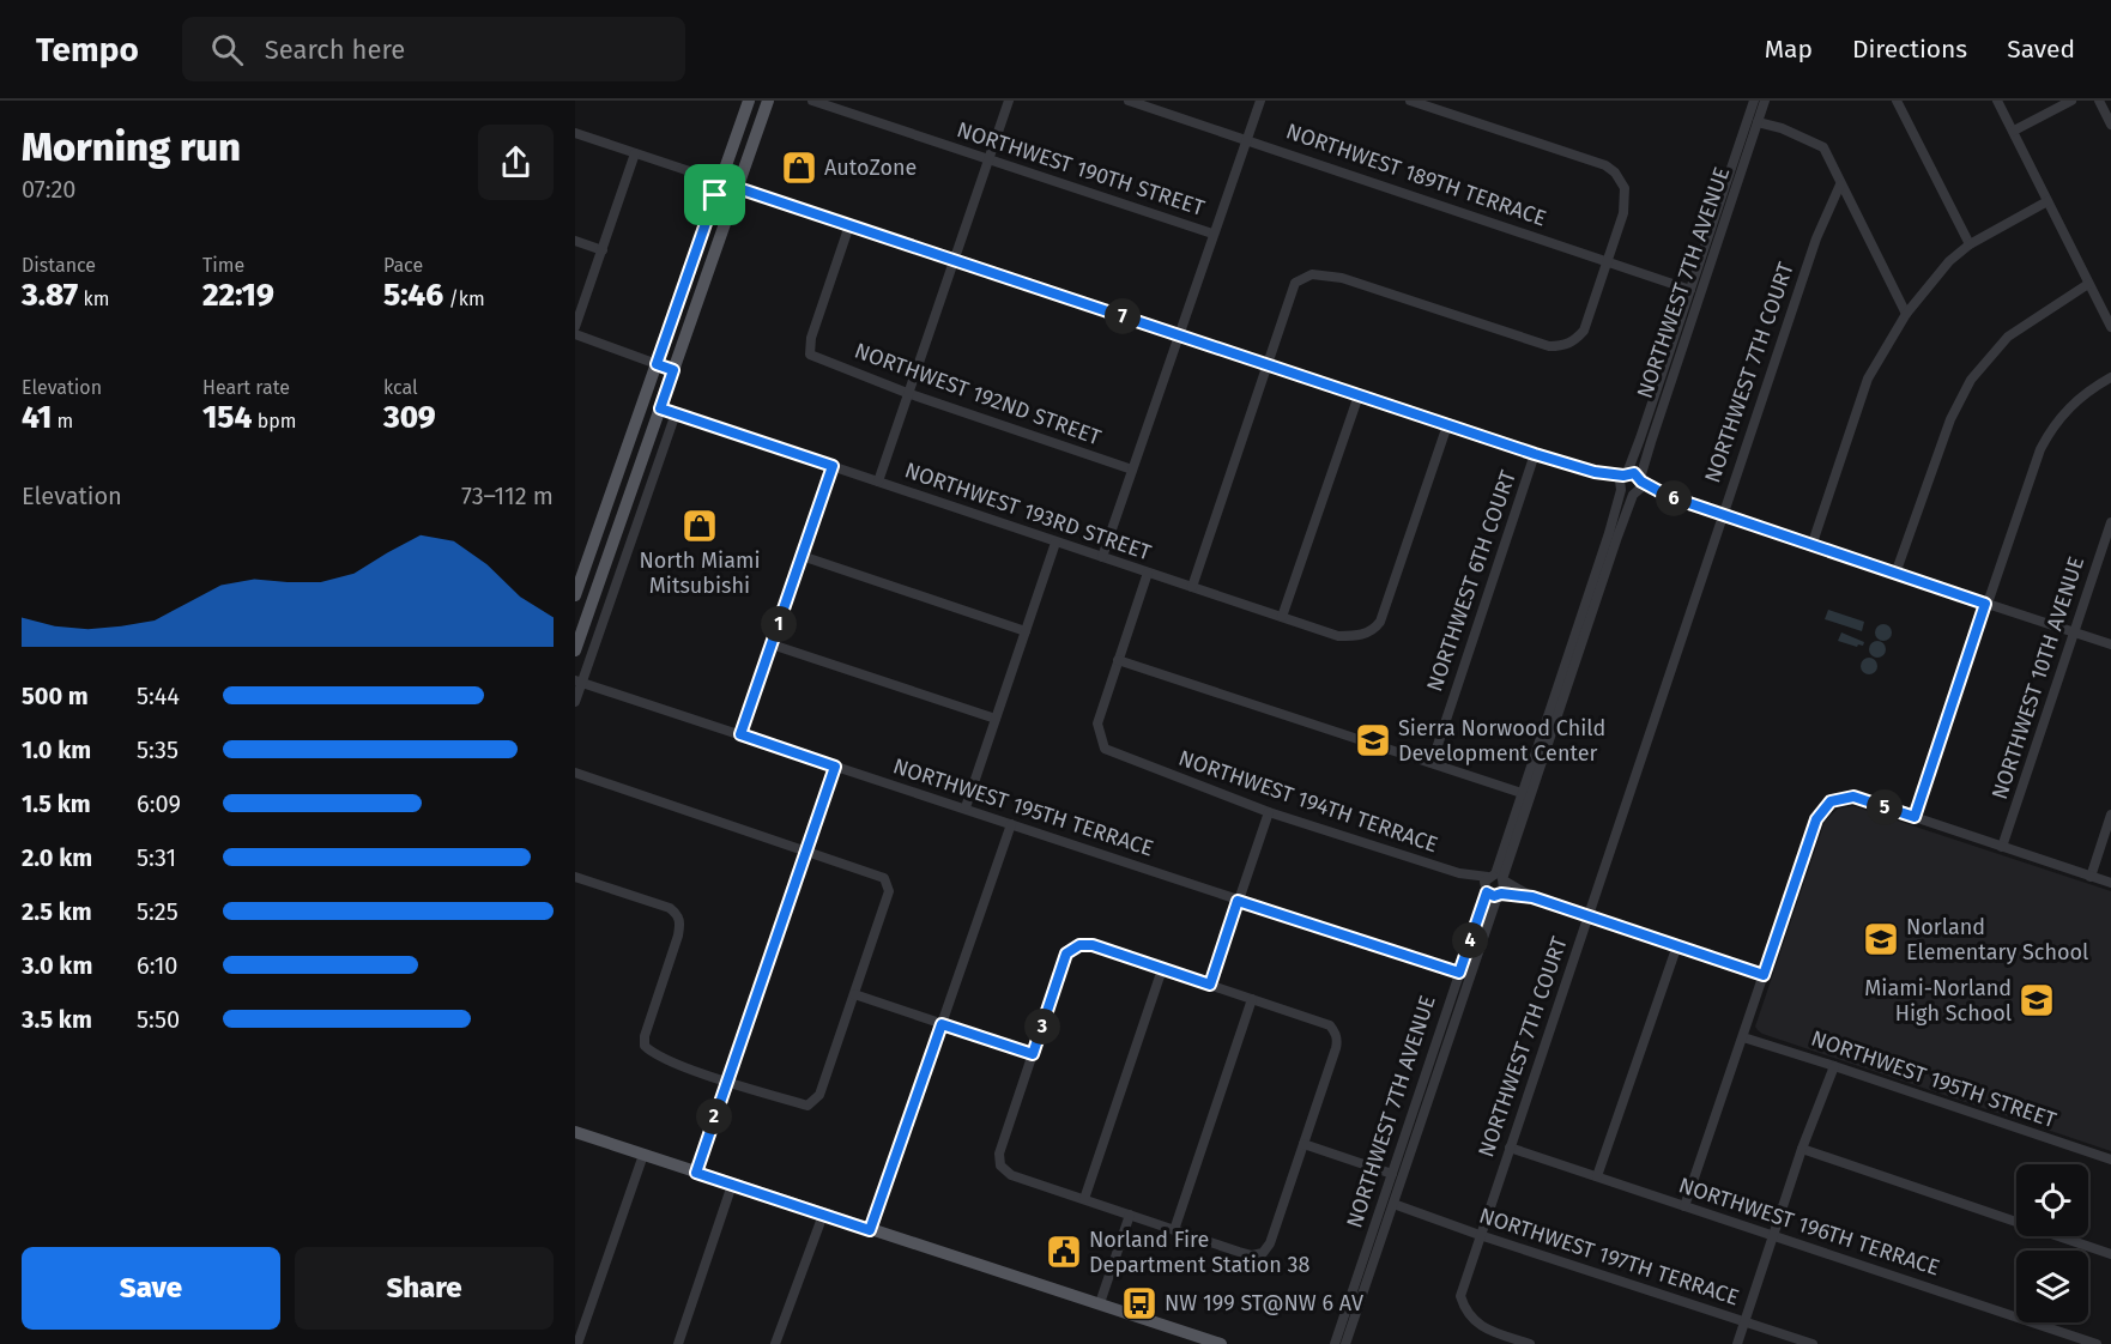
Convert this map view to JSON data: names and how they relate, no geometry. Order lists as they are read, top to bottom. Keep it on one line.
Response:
{"streets":{"street":["NORTHWEST 190TH STREET","NORTHWEST 189TH TERRACE","NORTHWEST 7TH AVENUE","NORTHWEST 7TH COURT","NORTHWEST 192ND STREET","NORTHWEST 193RD STREET","NORTHWEST 6TH COURT","NORTHWEST 10TH AVENUE","NORTHWEST 194TH TERRACE","NORTHWEST 195TH TERRACE","NORTHWEST 195TH STREET","NORTHWEST 196TH TERRACE","NORTHWEST 197TH TERRACE"]},"crossings":[["NORTHWEST 189TH TERRACE","NORTHWEST 7TH AVENUE"],["NORTHWEST 7TH AVENUE","NORTHWEST 194TH TERRACE"],["NORTHWEST 7TH AVENUE","NORTHWEST 195TH TERRACE"],["NORTHWEST 7TH AVENUE","NORTHWEST 197TH TERRACE"],["NORTHWEST 7TH COURT","NORTHWEST 194TH TERRACE"],["NORTHWEST 7TH COURT","NORTHWEST 196TH TERRACE"],["NORTHWEST 7TH COURT","NORTHWEST 197TH TERRACE"]],"places":{"shop":["AutoZone","North Miami Mitsubishi"],"school or university":["Sierra Norwood Child Development Center","Norland Elementary School","Miami-Norland High School"],"public building":["Norland Fire Department Station 38"],"bus stop":["NW 199 ST@NW 6 AV"]},"page":{"header":"Tempo","search":"Search here","nav":["Map","Directions","Saved"],"heading":["Morning run","07:20"],"stats":[["Distance","3.87 km"],["Time","22:19"],["Pace","5:46 /km"],["Elevation","41 m"],["Heart rate","154 bpm"],["kcal","309"]],"pins":["7","6","1","5","4","3","2"],"chart":["Elevation","73–112 m"],"list":[{"name":"500 m","note":"5:44"},{"name":"1.0 km","note":"5:35"},{"name":"1.5 km","note":"6:09"},{"name":"2.0 km","note":"5:31"},{"name":"2.5 km","note":"5:25"},{"name":"3.0 km","note":"6:10"},{"name":"3.5 km","note":"5:50"}],"buttons":["Save","Share"]}}
